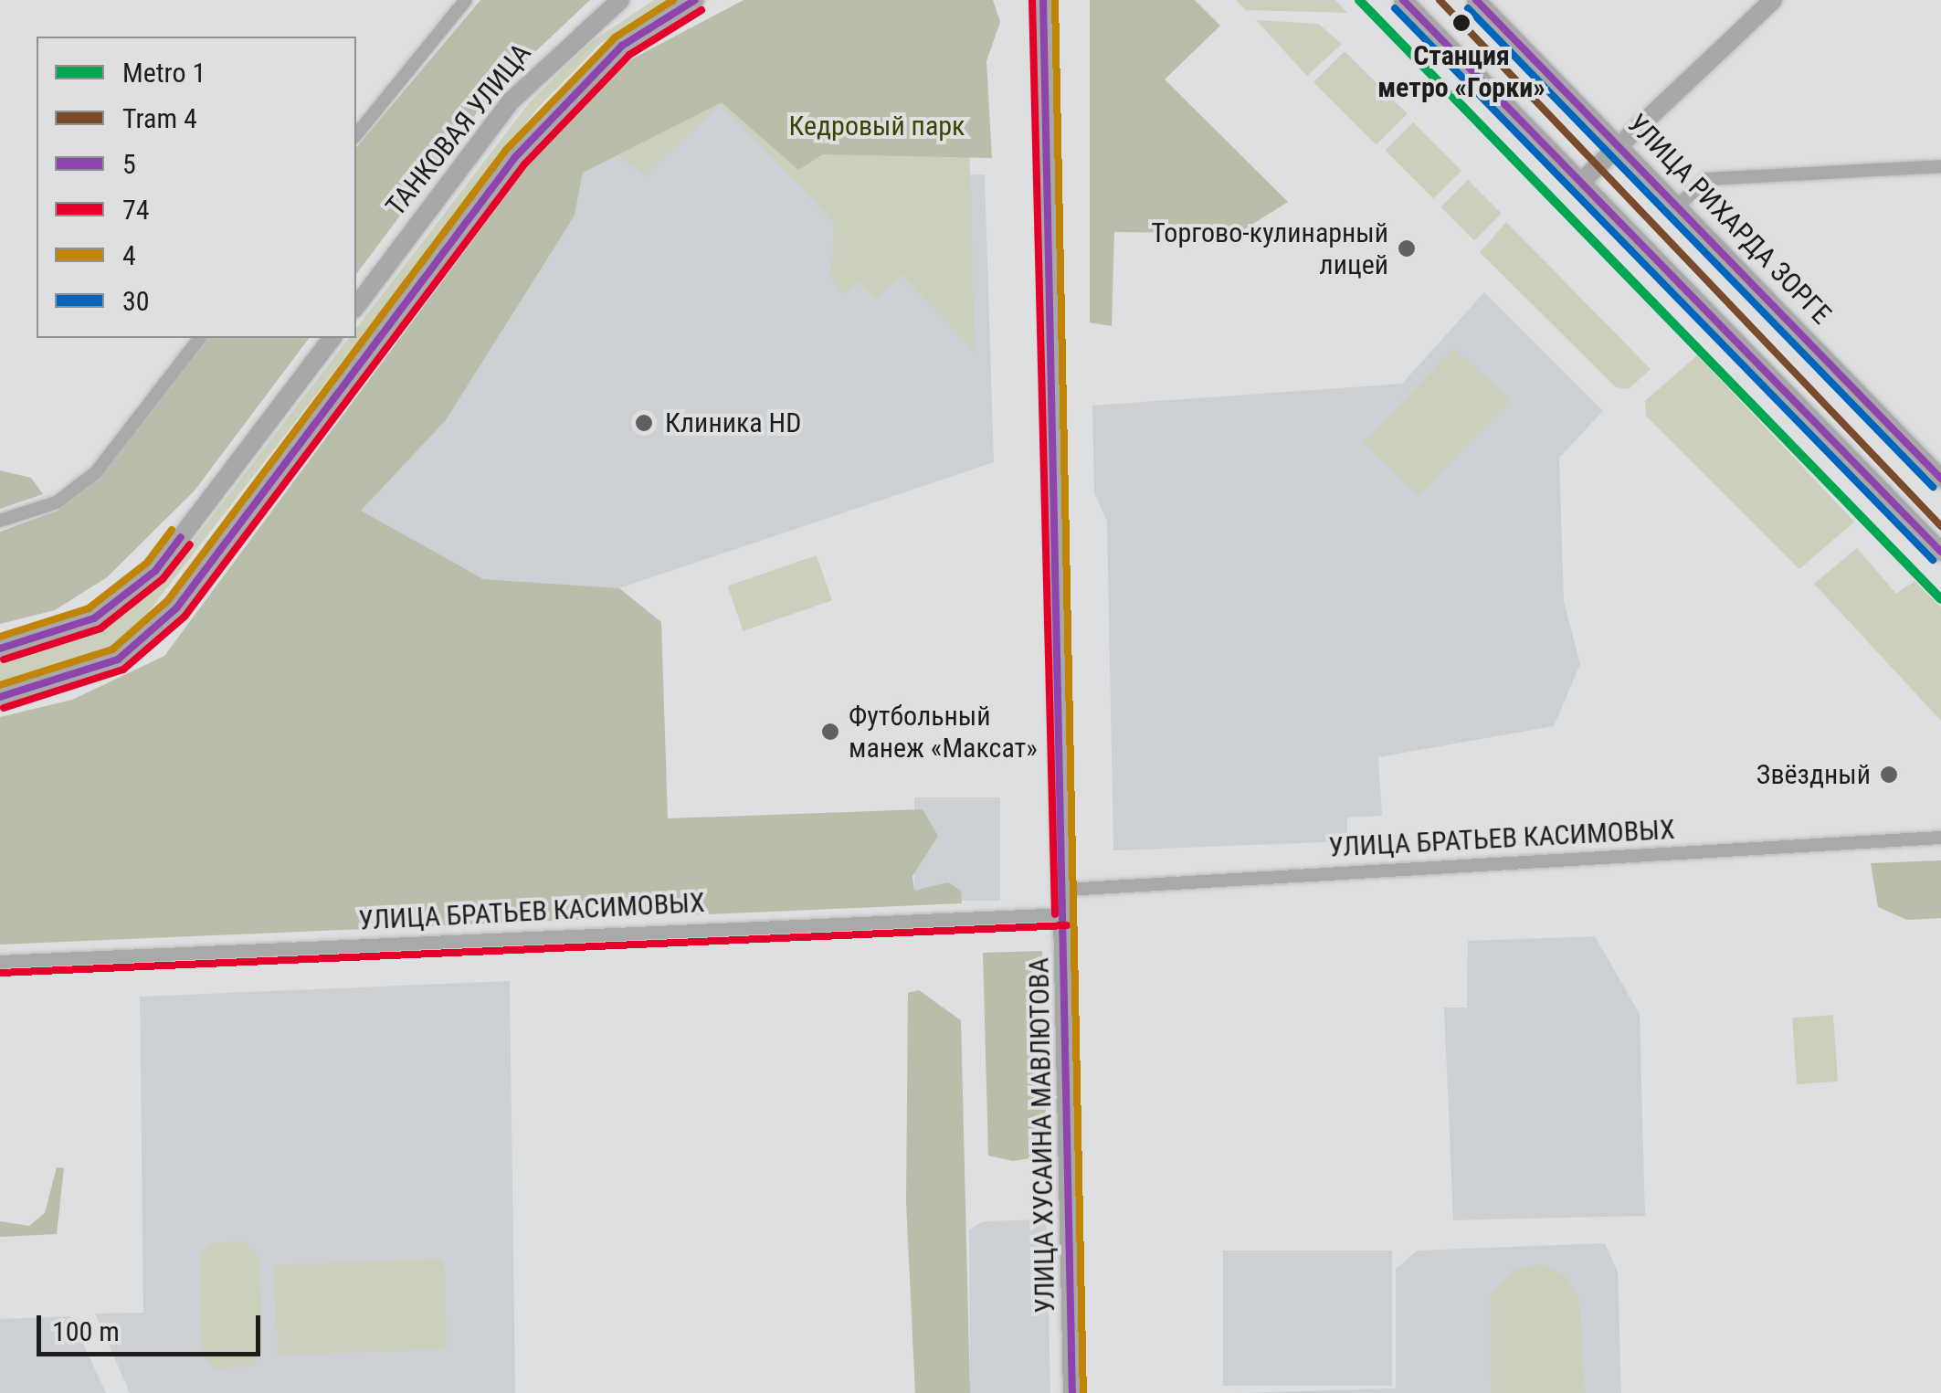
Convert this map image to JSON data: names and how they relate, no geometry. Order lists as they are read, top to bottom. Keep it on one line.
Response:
{"streets":{"main road":["ТАНКОВАЯ УЛИЦА","УЛИЦА РИХАРДА ЗОРГЕ","УЛИЦА ХУСАИНА МАВЛЮТОВА"],"street":["УЛИЦА БРАТЬЕВ КАСИМОВЫХ"]},"crossings":[["УЛИЦА БРАТЬЕВ КАСИМОВЫХ","УЛИЦА ХУСАИНА МАВЛЮТОВА"]],"parks":["Кедровый парк"],"places":["Станция метро «Горки»","Торгово-кулинарный лицей","Клиника HD","Футбольный манеж «Максат»","Звёздный"],"lines":["metro line 1","tram line 4","transit line 5","transit line 74","transit line 4","transit line 30"],"legend":["Metro 1","Tram 4","5","74","4","30"],"scale_bar":"100 m"}
